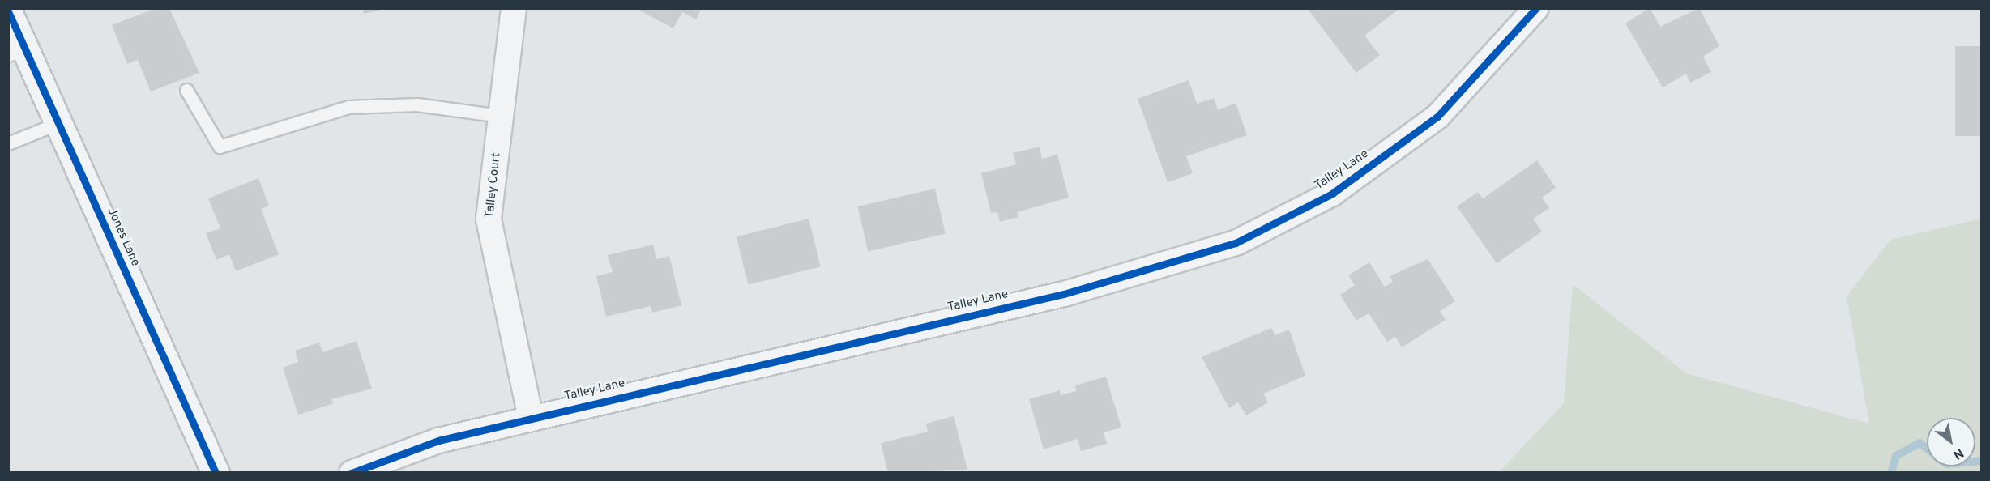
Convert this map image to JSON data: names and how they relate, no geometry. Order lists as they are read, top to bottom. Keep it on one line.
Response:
{"streets":{"street":["Talley Lane","Talley Court","Jones Lane"]},"crossings":[["Talley Lane","Talley Court"]],"north":"bottom right"}
